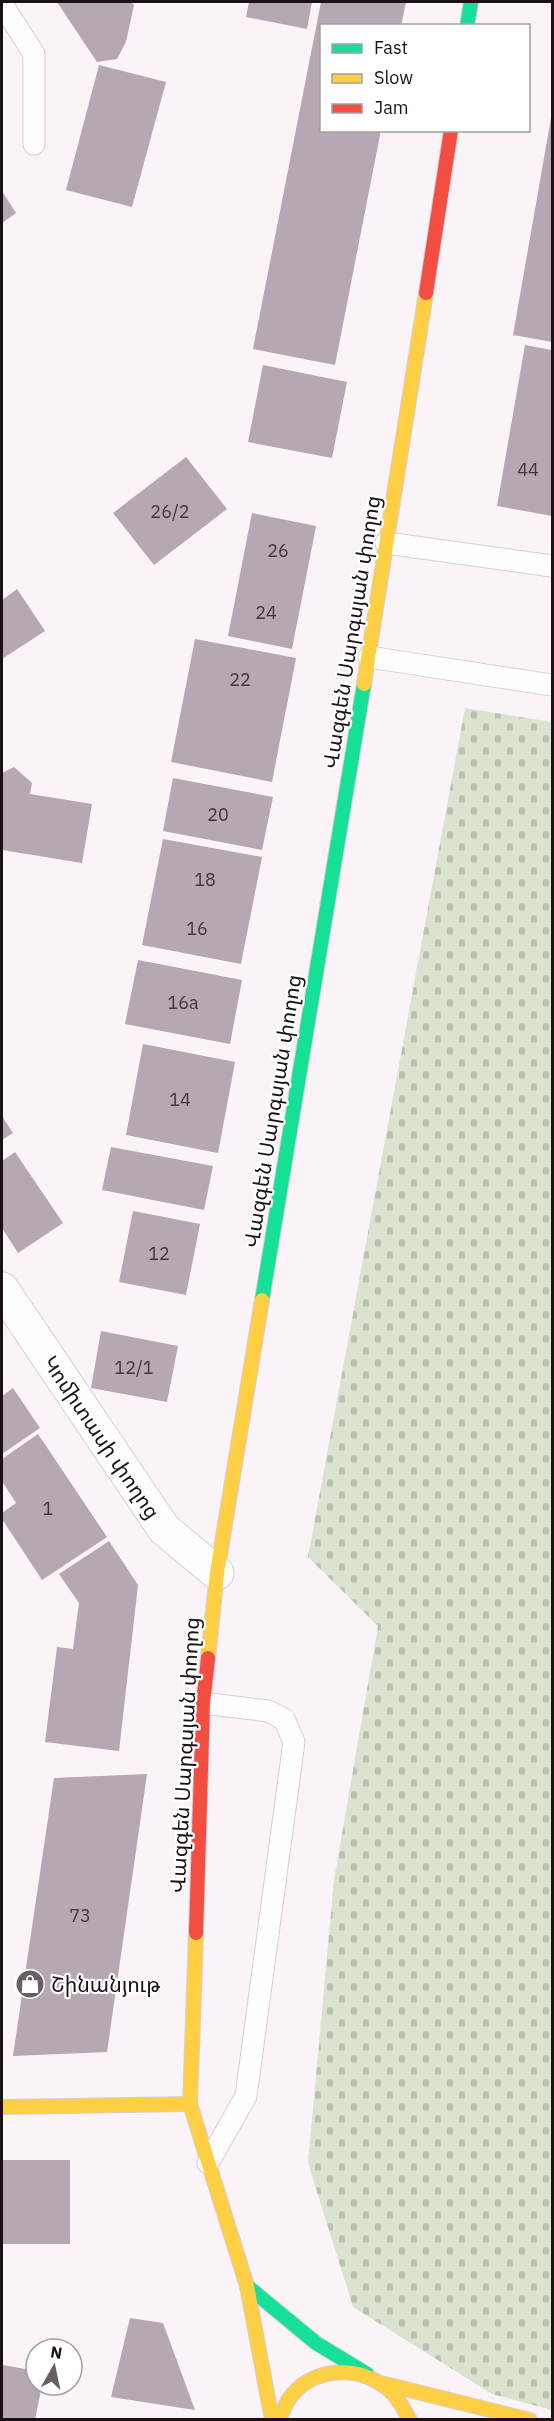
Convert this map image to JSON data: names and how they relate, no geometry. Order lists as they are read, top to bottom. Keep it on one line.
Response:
{"streets":{"street":["Վազգեն Սարգսյան փողոց","Կոմիտասի փողոց"]},"crossings":[["Վազգեն Սարգսյան փողոց","Կոմիտասի փողոց"]],"places":{"shop":["Շինանյութ"]},"house_numbers":["44","26/2","26","24","22","20","18","16","16a","14","12","12/1","1","73"],"legend":["Fast","Slow","Jam"],"north":"top"}
